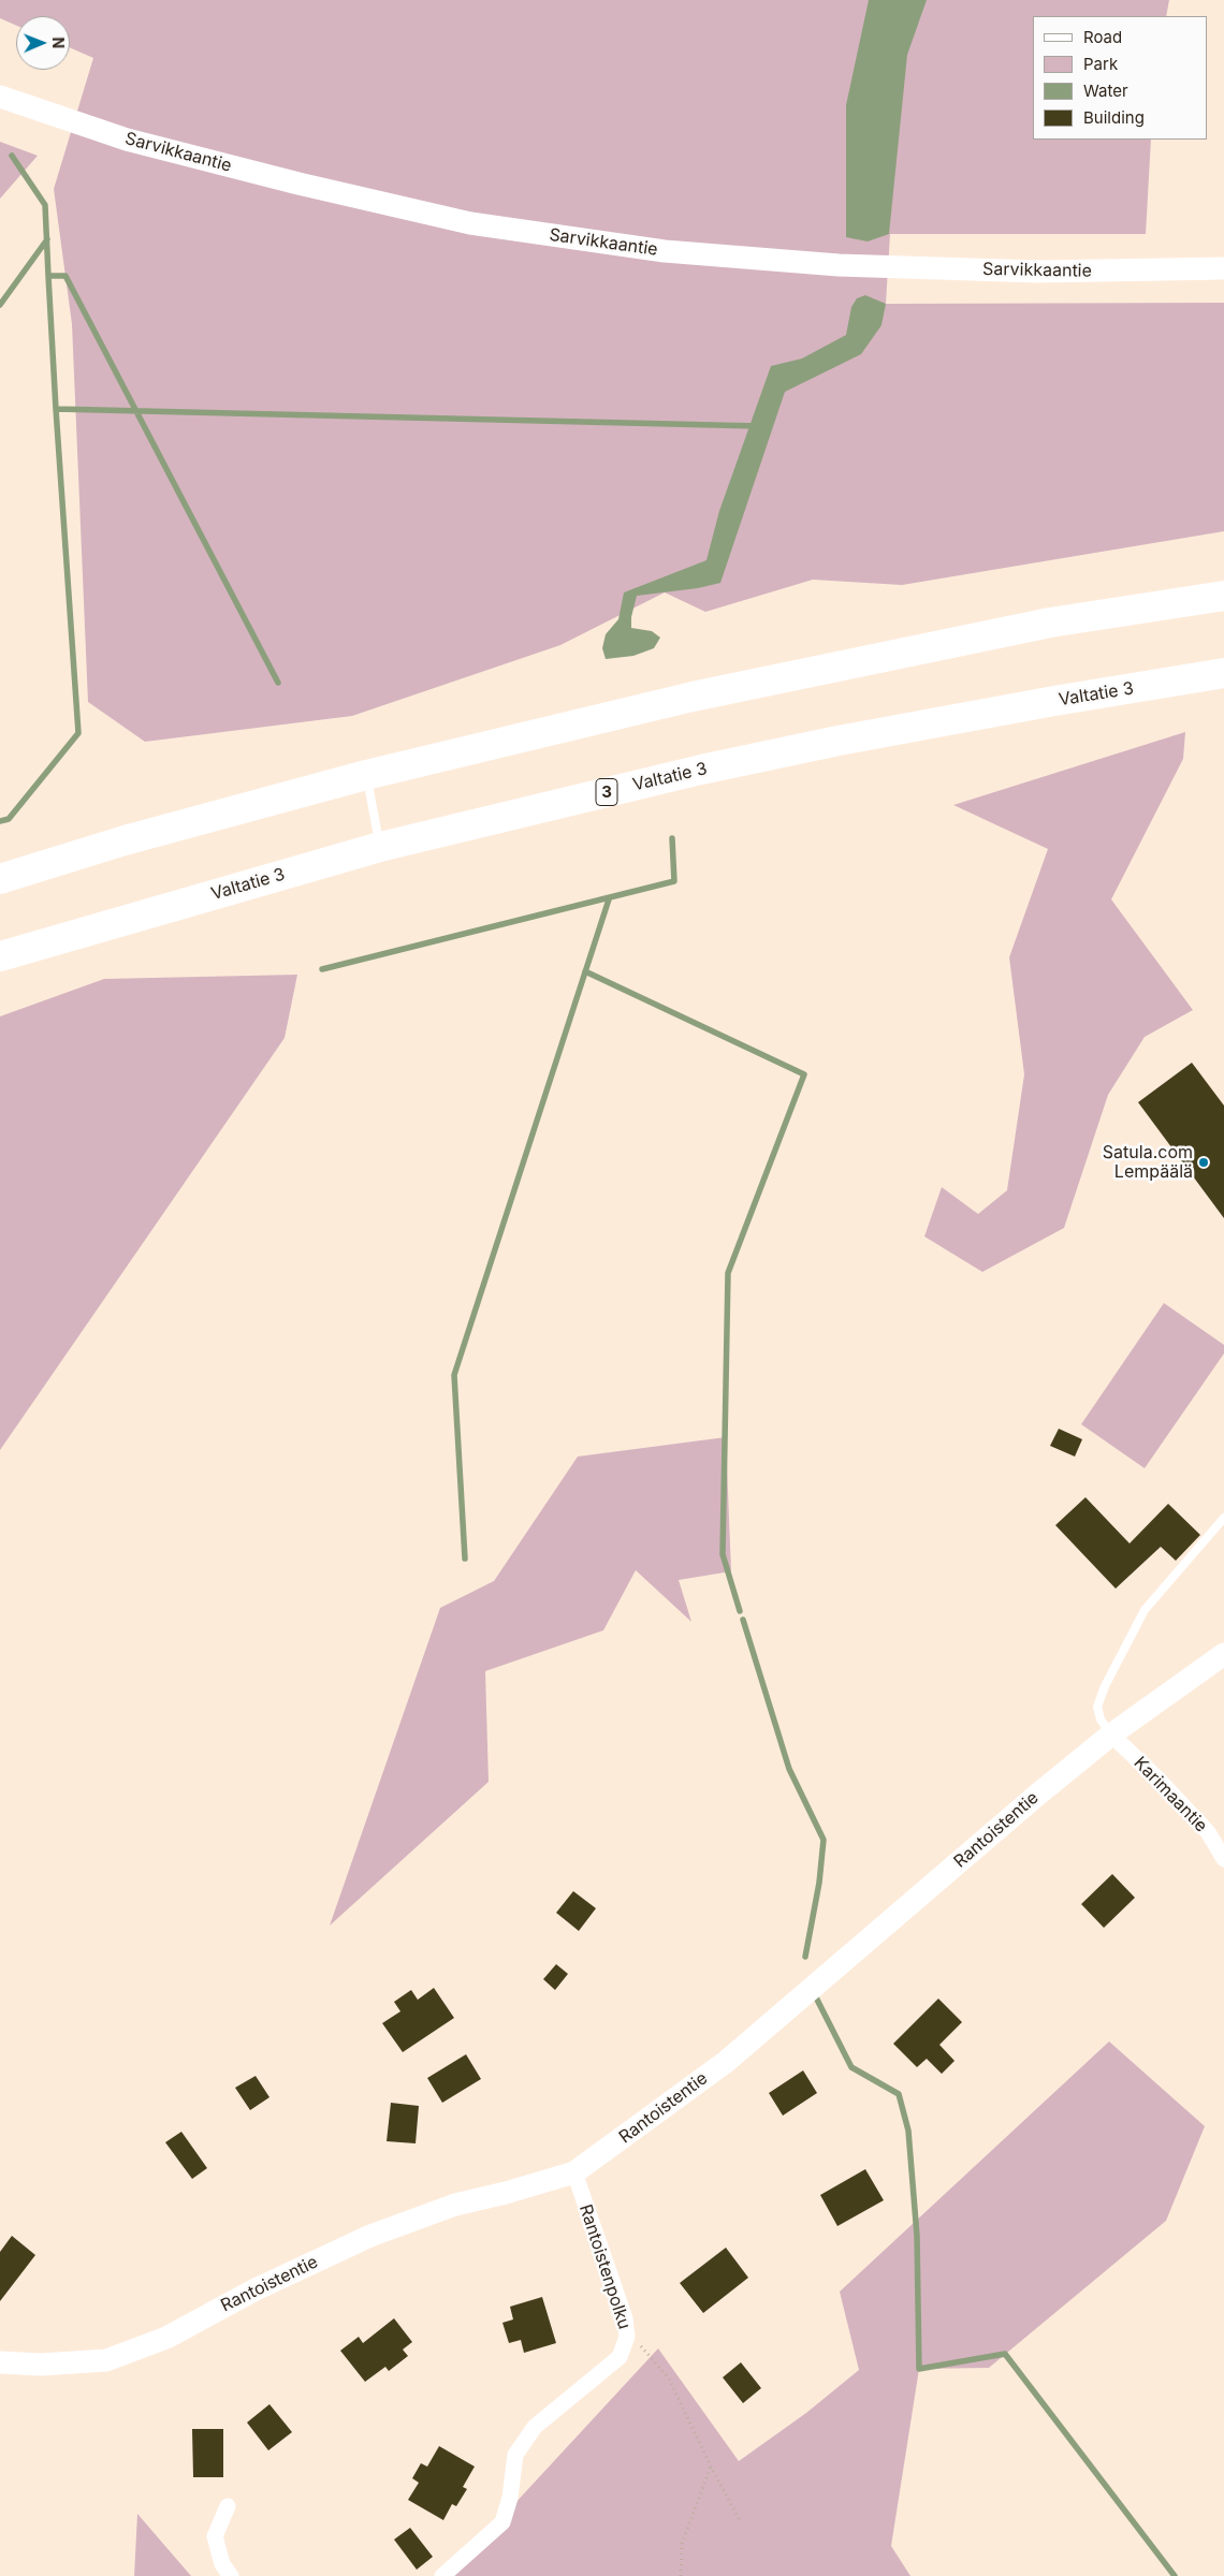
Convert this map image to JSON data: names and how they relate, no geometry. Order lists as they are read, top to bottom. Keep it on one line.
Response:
{"streets":{"highway":["Valtatie 3","3"],"street":["Sarvikkaantie","Karimaantie","Rantoistentie","Rantoistenpolku"]},"crossings":[["Karimaantie","Rantoistentie"],["Rantoistentie","Rantoistenpolku"]],"places":["Satula.com Lempäälä"],"legend":["Road","Park","Water","Building"],"north":"right"}
